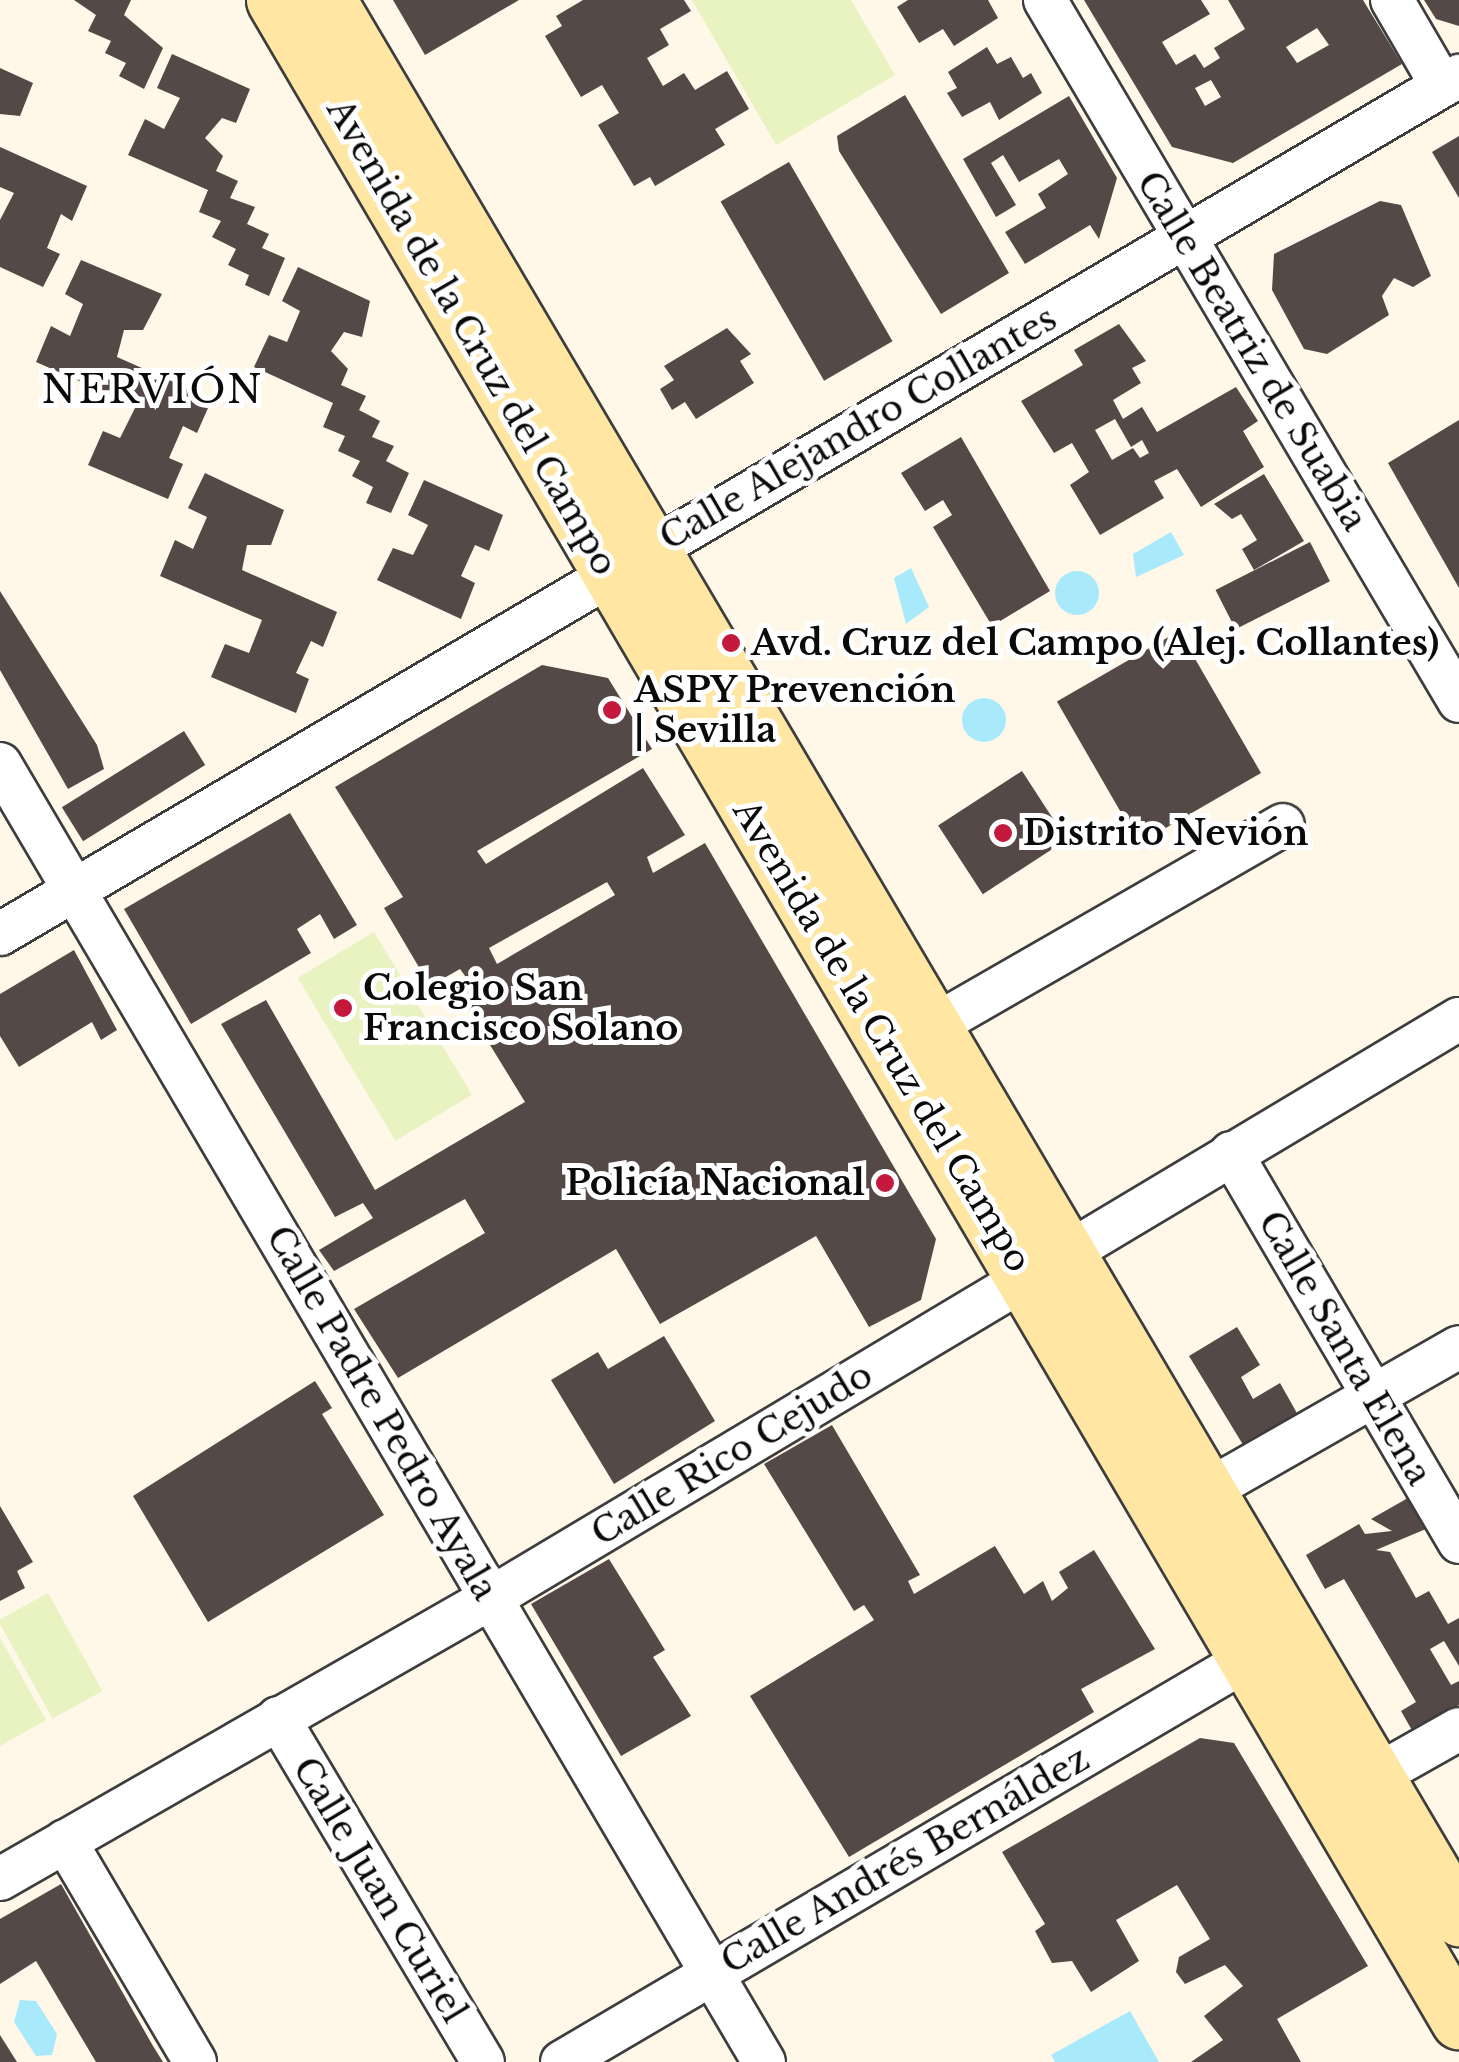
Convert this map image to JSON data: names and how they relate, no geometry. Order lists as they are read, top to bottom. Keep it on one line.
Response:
{"streets":{"main road":["Avenida de la Cruz del Campo"],"street":["Calle Beatriz de Suabia","Calle Alejandro Collantes","Calle Santa Elena","Calle Padre Pedro Ayala","Calle Rico Cejudo","Calle Andrés Bernáldez","Calle Juan Curiel"]},"crossings":[["Avenida de la Cruz del Campo","Calle Alejandro Collantes"],["Avenida de la Cruz del Campo","Calle Rico Cejudo"],["Avenida de la Cruz del Campo","Calle Andrés Bernáldez"],["Calle Beatriz de Suabia","Calle Alejandro Collantes"],["Calle Alejandro Collantes","Calle Padre Pedro Ayala"],["Calle Santa Elena","Calle Rico Cejudo"],["Calle Padre Pedro Ayala","Calle Rico Cejudo"],["Calle Padre Pedro Ayala","Calle Andrés Bernáldez"],["Calle Rico Cejudo","Calle Juan Curiel"]],"districts":["NERVIÓN"],"places":["Avd. Cruz del Campo (Alej. Collantes)","ASPY Prevención | Sevilla","Distrito Nevión","Colegio San Francisco Solano","Policía Nacional"]}
